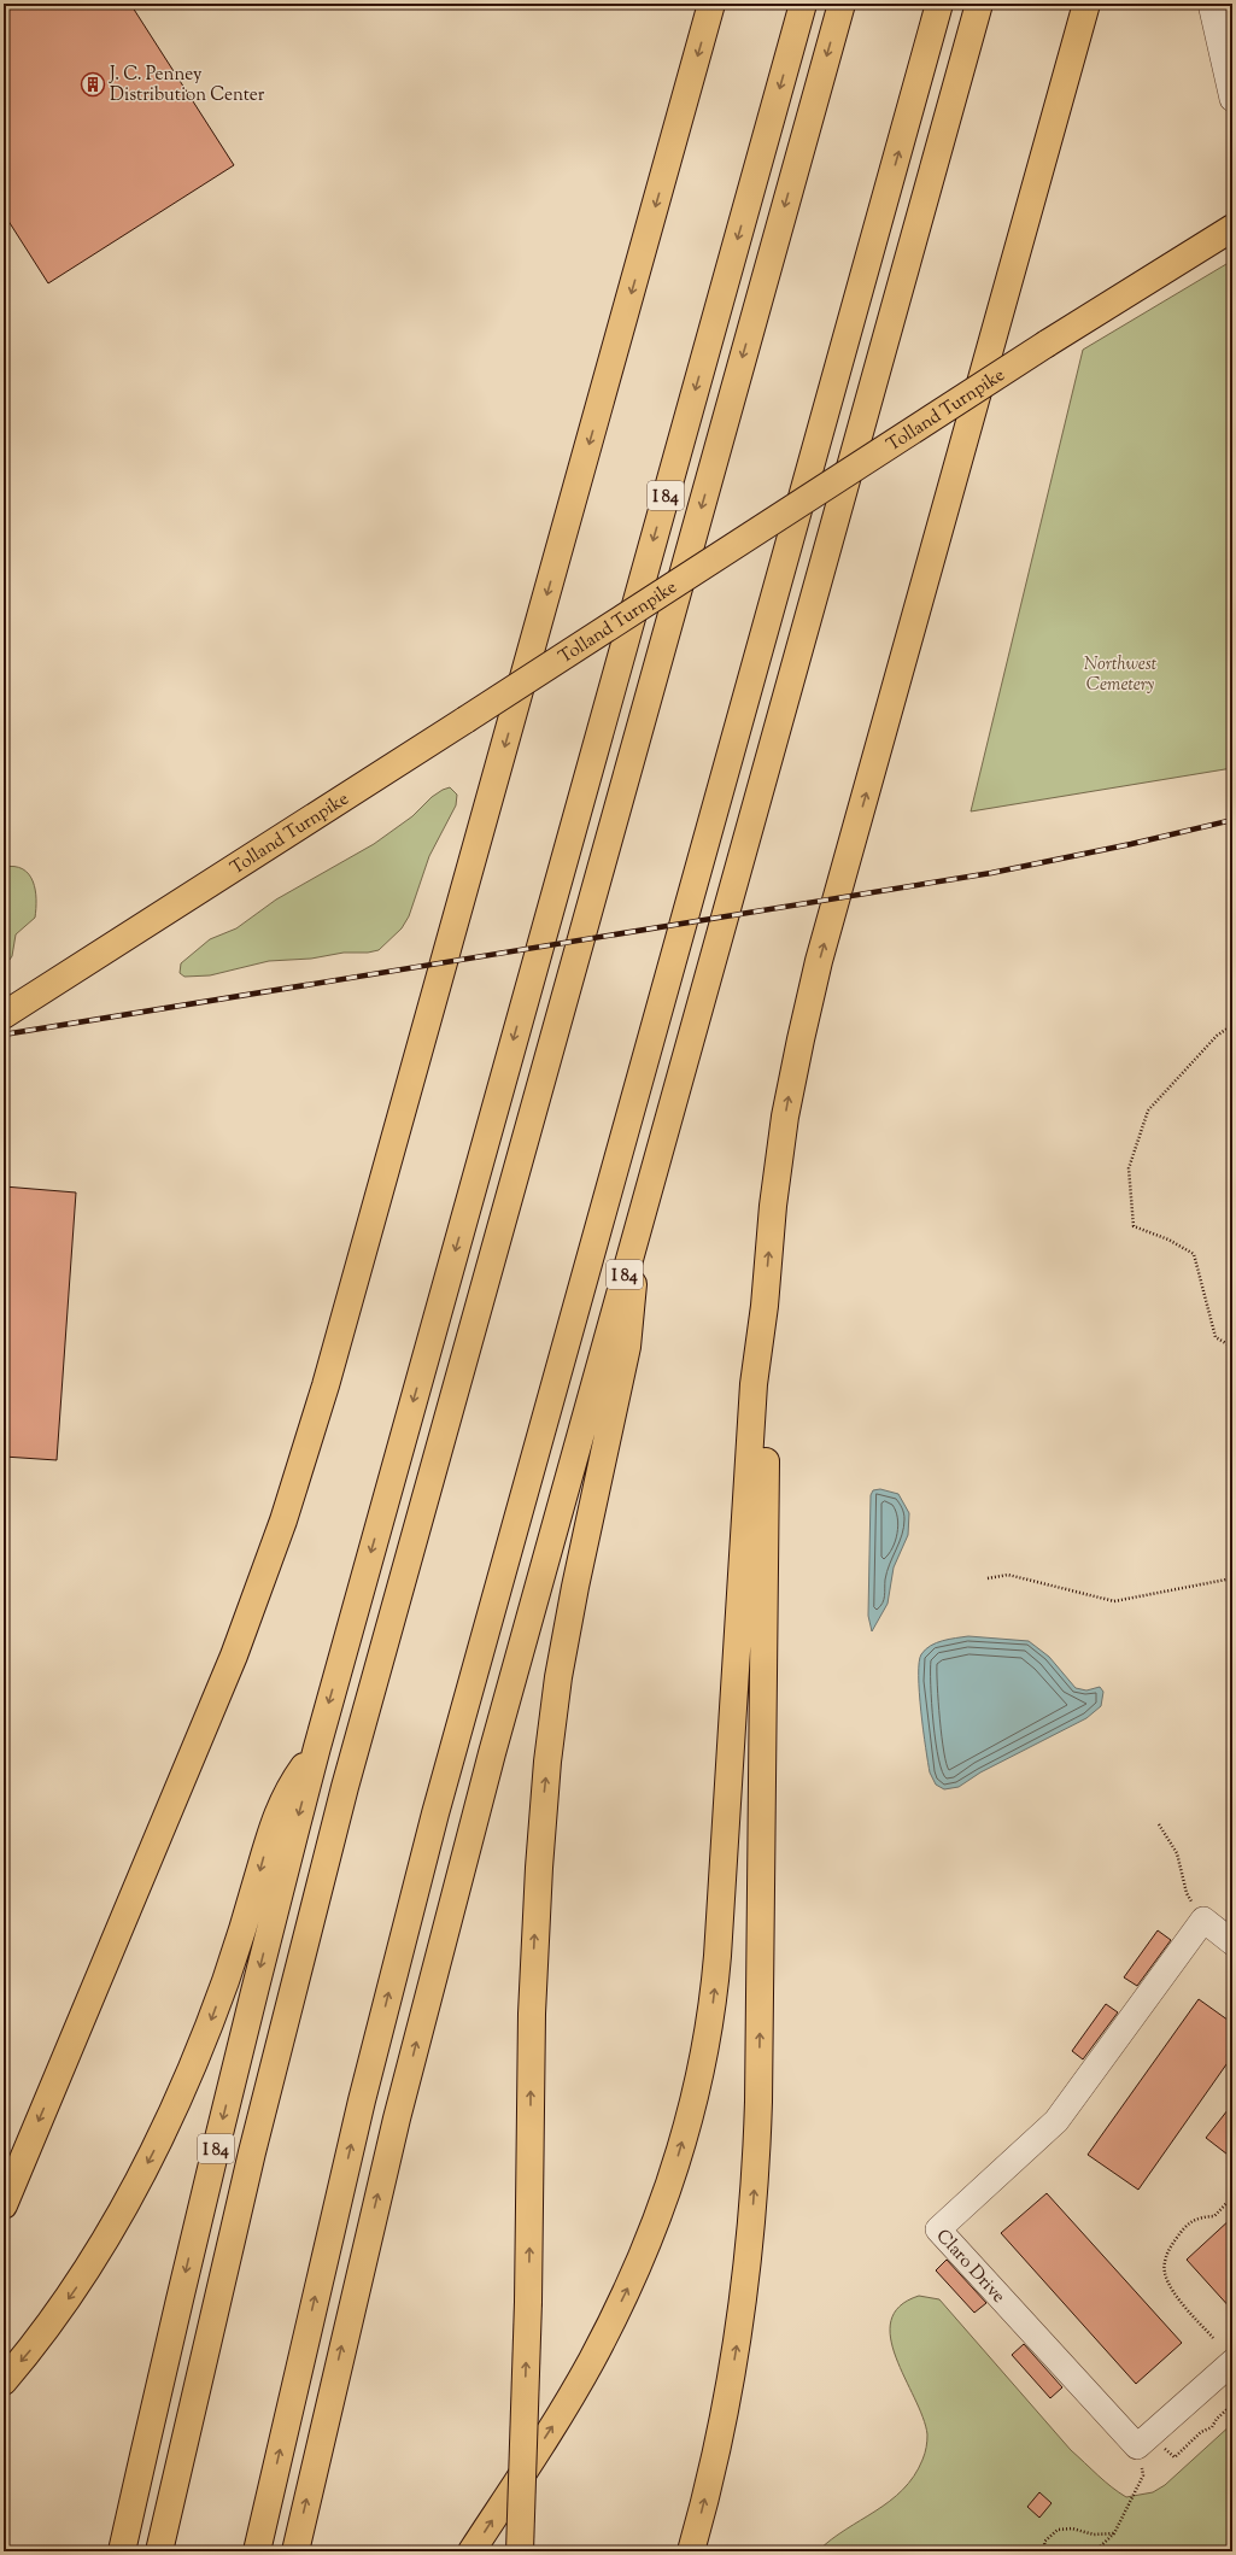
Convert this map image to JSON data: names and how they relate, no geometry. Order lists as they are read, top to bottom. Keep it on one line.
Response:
{"streets":{"main road":["Tolland Turnpike","I 84"],"street":["Claro Drive"]},"parks":["Northwest Cemetery"],"places":{"building":["J. C. Penney Distribution Center"]}}
